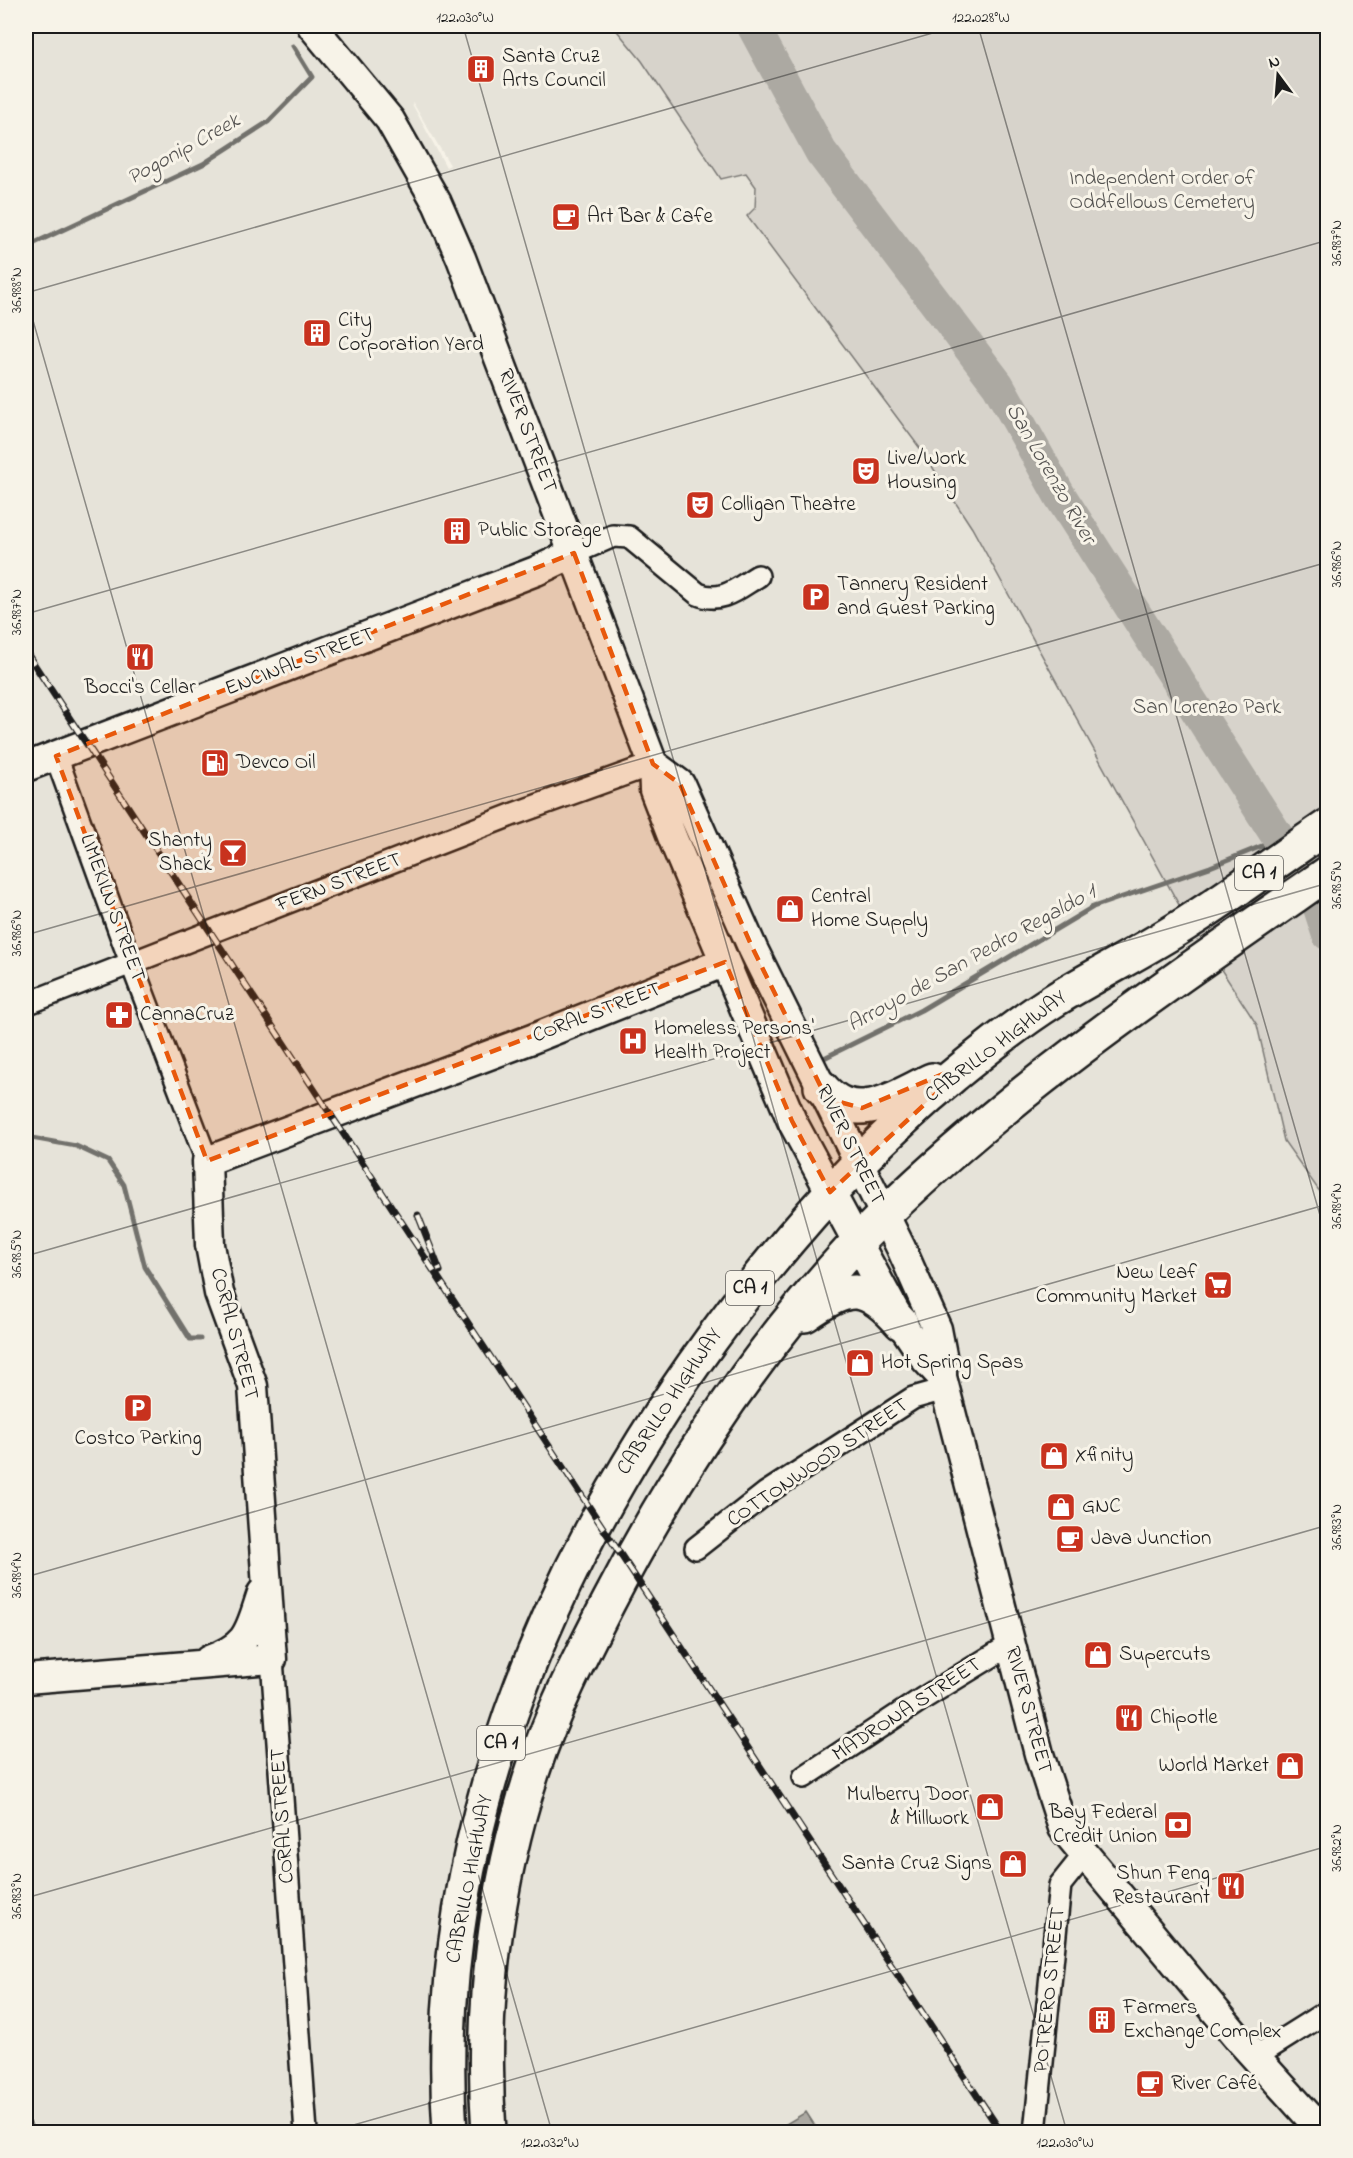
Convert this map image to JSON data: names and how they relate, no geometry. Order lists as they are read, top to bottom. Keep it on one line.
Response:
{"streets":{"highway":["CA 1","CABRILLO HIGHWAY"],"main road":["RIVER STREET","ENCINAL STREET","CORAL STREET"],"street":["FERN STREET","LIMEKILN STREET","COTTONWOOD STREET","MADRONA STREET","POTRERO STREET"]},"crossings":[["RIVER STREET","ENCINAL STREET"],["RIVER STREET","FERN STREET"],["RIVER STREET","CORAL STREET"],["RIVER STREET","CABRILLO HIGHWAY"],["RIVER STREET","COTTONWOOD STREET"],["RIVER STREET","MADRONA STREET"],["RIVER STREET","POTRERO STREET"],["ENCINAL STREET","LIMEKILN STREET"],["FERN STREET","LIMEKILN STREET"],["LIMEKILN STREET","CORAL STREET"]],"water":["Pogonip Creek","San Lorenzo River","Arroyo de San Pedro Regaldo 1"],"parks":["Independent Order of Oddfellows Cemetery","San Lorenzo Park"],"places":{"building":["Santa Cruz Arts Council","City Corporation Yard","Public Storage","Farmers Exchange Complex"],"cafe":["Art Bar & Cafe","Java Junction","River Café"],"theatre":["Live/Work Housing","Colligan Theatre"],"parking":["Tannery Resident and Guest Parking","Costco Parking"],"restaurant":["Bocci's Cellar","Chipotle","Shun Feng Restaurant"],"fuel station":["Devco Oil"],"bar":["Shanty Shack"],"shop":["Central Home Supply","Hot Spring Spas","Xfinity","GNC","Supercuts","World Market","Mulberry Door & Millwork","Santa Cruz Signs"],"pharmacy":["CannaCruz"],"hospital":["Homeless Persons' Health Project"],"supermarket":["New Leaf Community Market"],"bank":["Bay Federal Credit Union"]},"north":"top","coordinates":["122.030°W","122.028°W","36.987°N","36.988°N","36.986°N","36.985°N","36.984°N","36.983°N","36.982°N","122.032°W"]}
